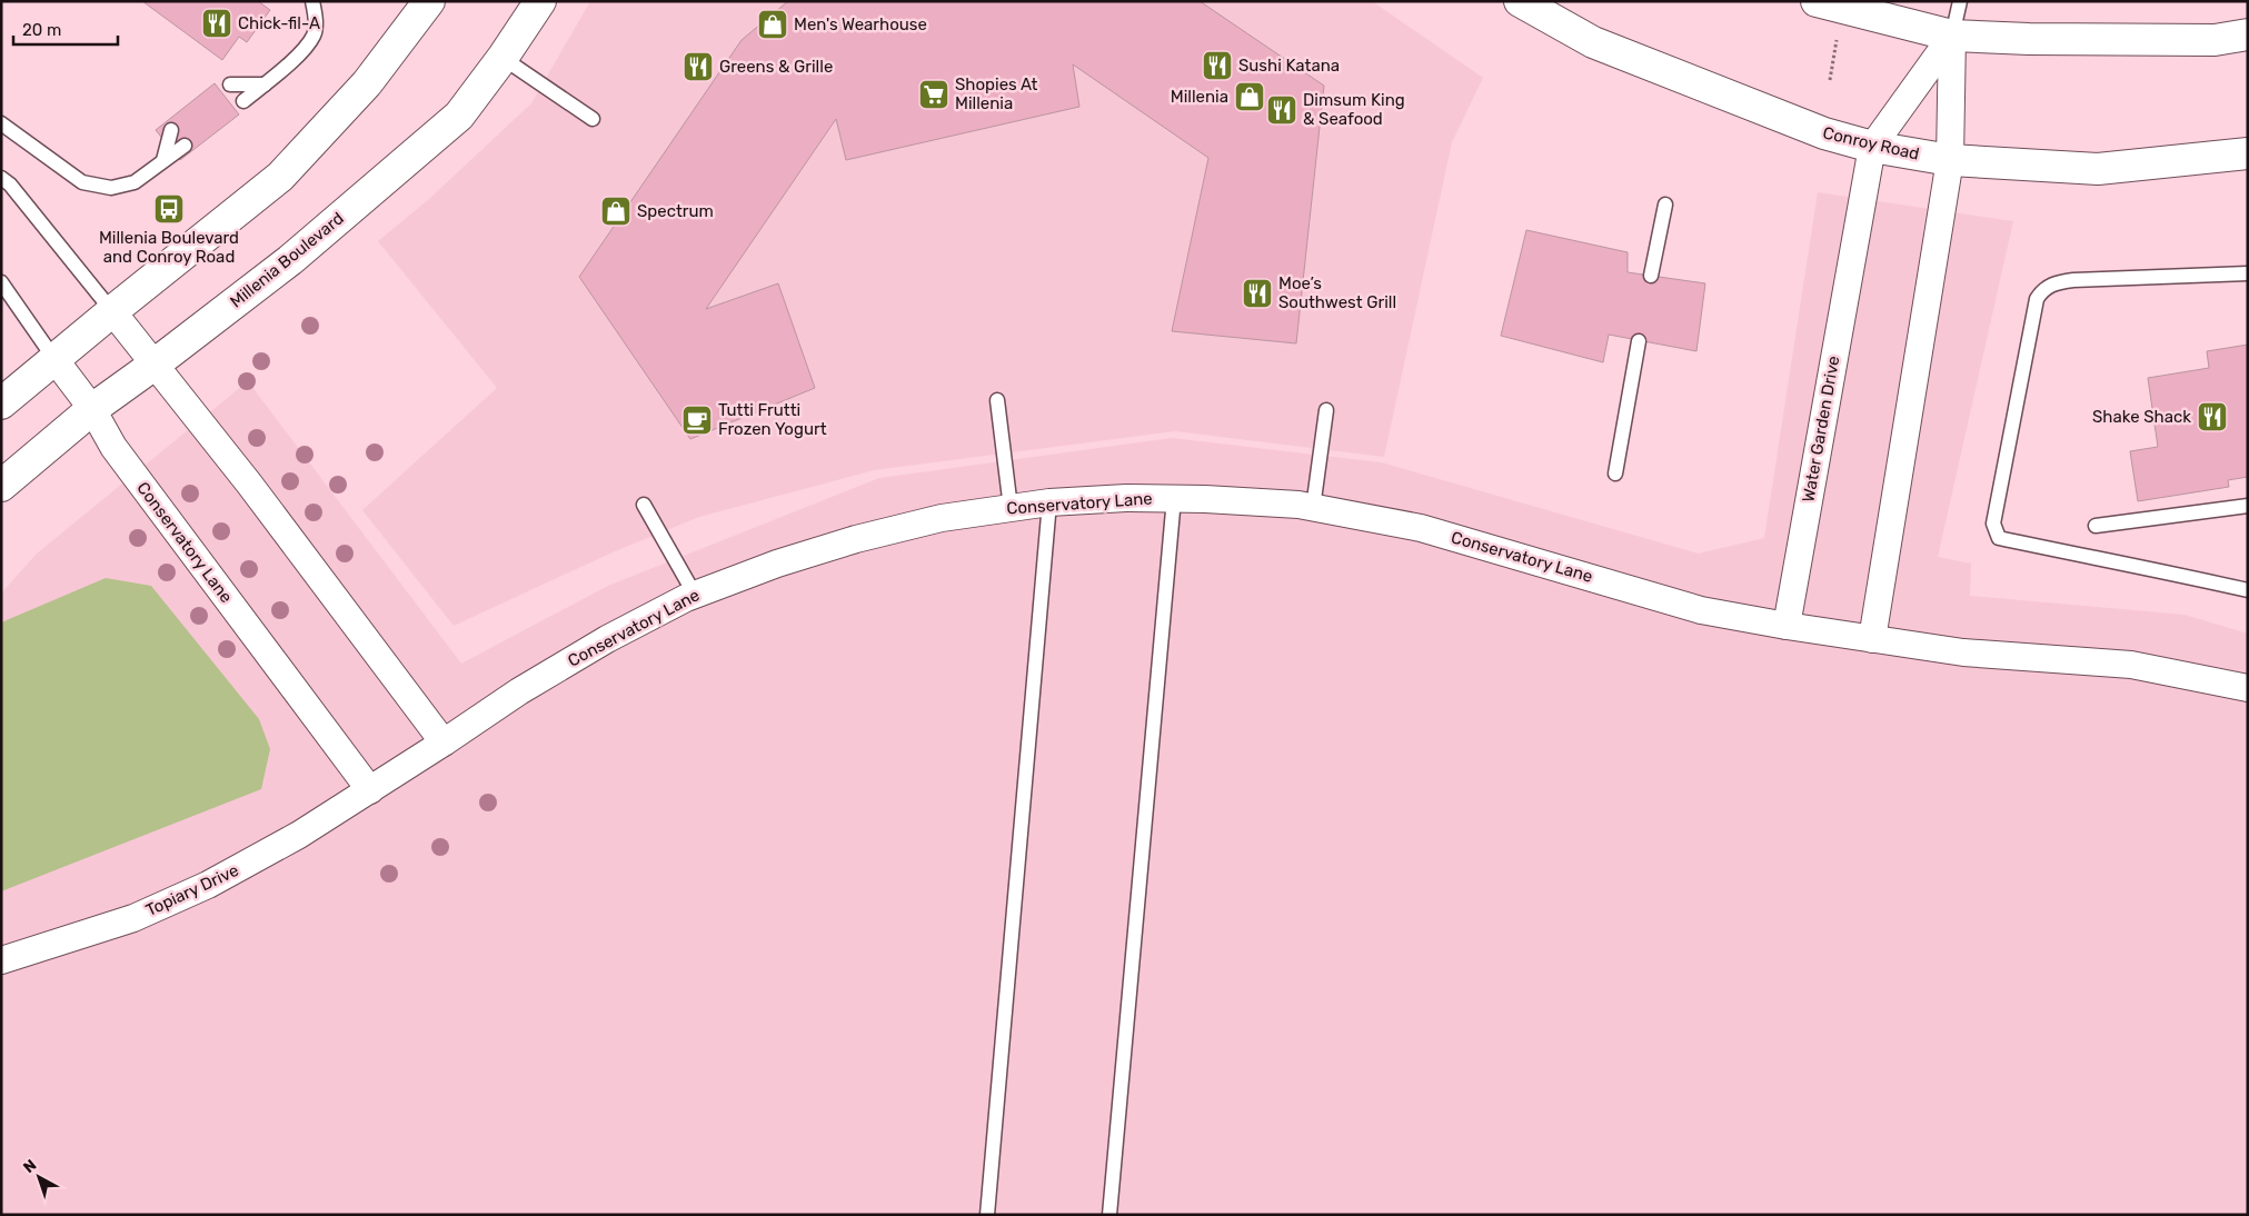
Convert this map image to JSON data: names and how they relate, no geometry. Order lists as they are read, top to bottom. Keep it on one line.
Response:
{"streets":{"street":["Conroy Road","Millenia Boulevard","Water Garden Drive","Conservatory Lane","Topiary Drive"]},"crossings":[["Conroy Road","Water Garden Drive"],["Millenia Boulevard","Conservatory Lane"],["Water Garden Drive","Conservatory Lane"],["Conservatory Lane","Topiary Drive"]],"places":{"restaurant":["Chick-fil-A","Sushi Katana","Greens & Grille","Dimsum King & Seafood","Moe’s Southwest Grill","Shake Shack"],"shop":["Men's Wearhouse","Millenia","Spectrum"],"supermarket":["Shopies At Millenia"],"bus stop":["Millenia Boulevard and Conroy Road"],"cafe":["Tutti Frutti Frozen Yogurt"]},"scale_bar":"20 m","north":"top left"}
